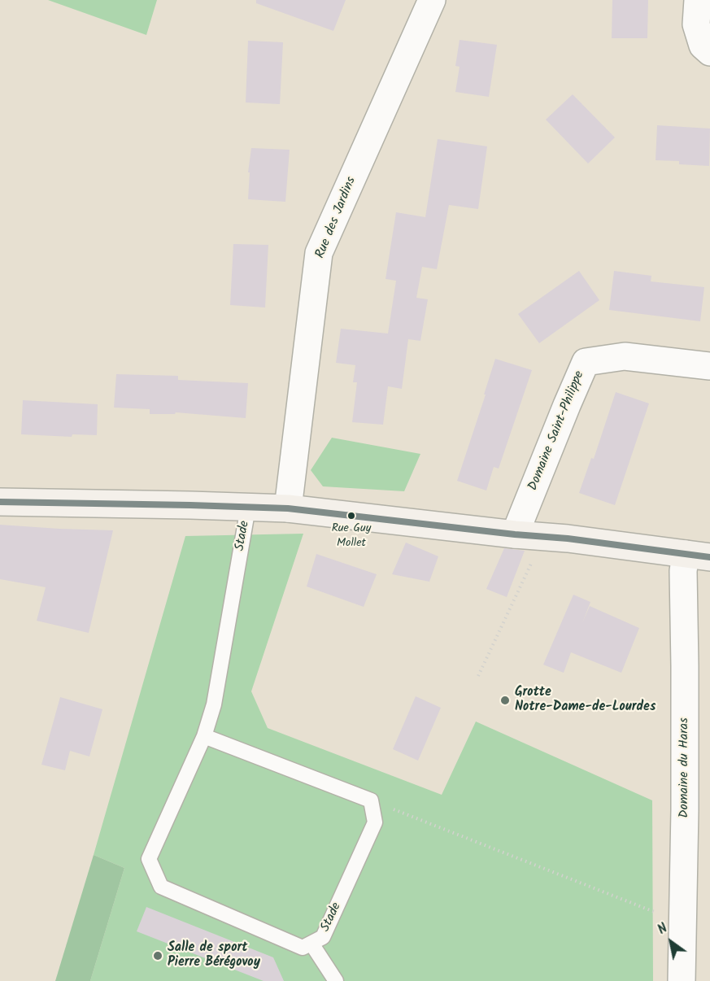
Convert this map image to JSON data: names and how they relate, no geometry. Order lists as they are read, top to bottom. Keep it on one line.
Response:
{"streets":{"street":["Rue des Jardins","Domaine Saint-Philippe","Domaine du Haras"],"lane":["Stade"]},"places":["Rue Guy Mollet","Grotte Notre-Dame-de-Lourdes","Salle de sport Pierre Bérégovoy"],"north":"top left"}
